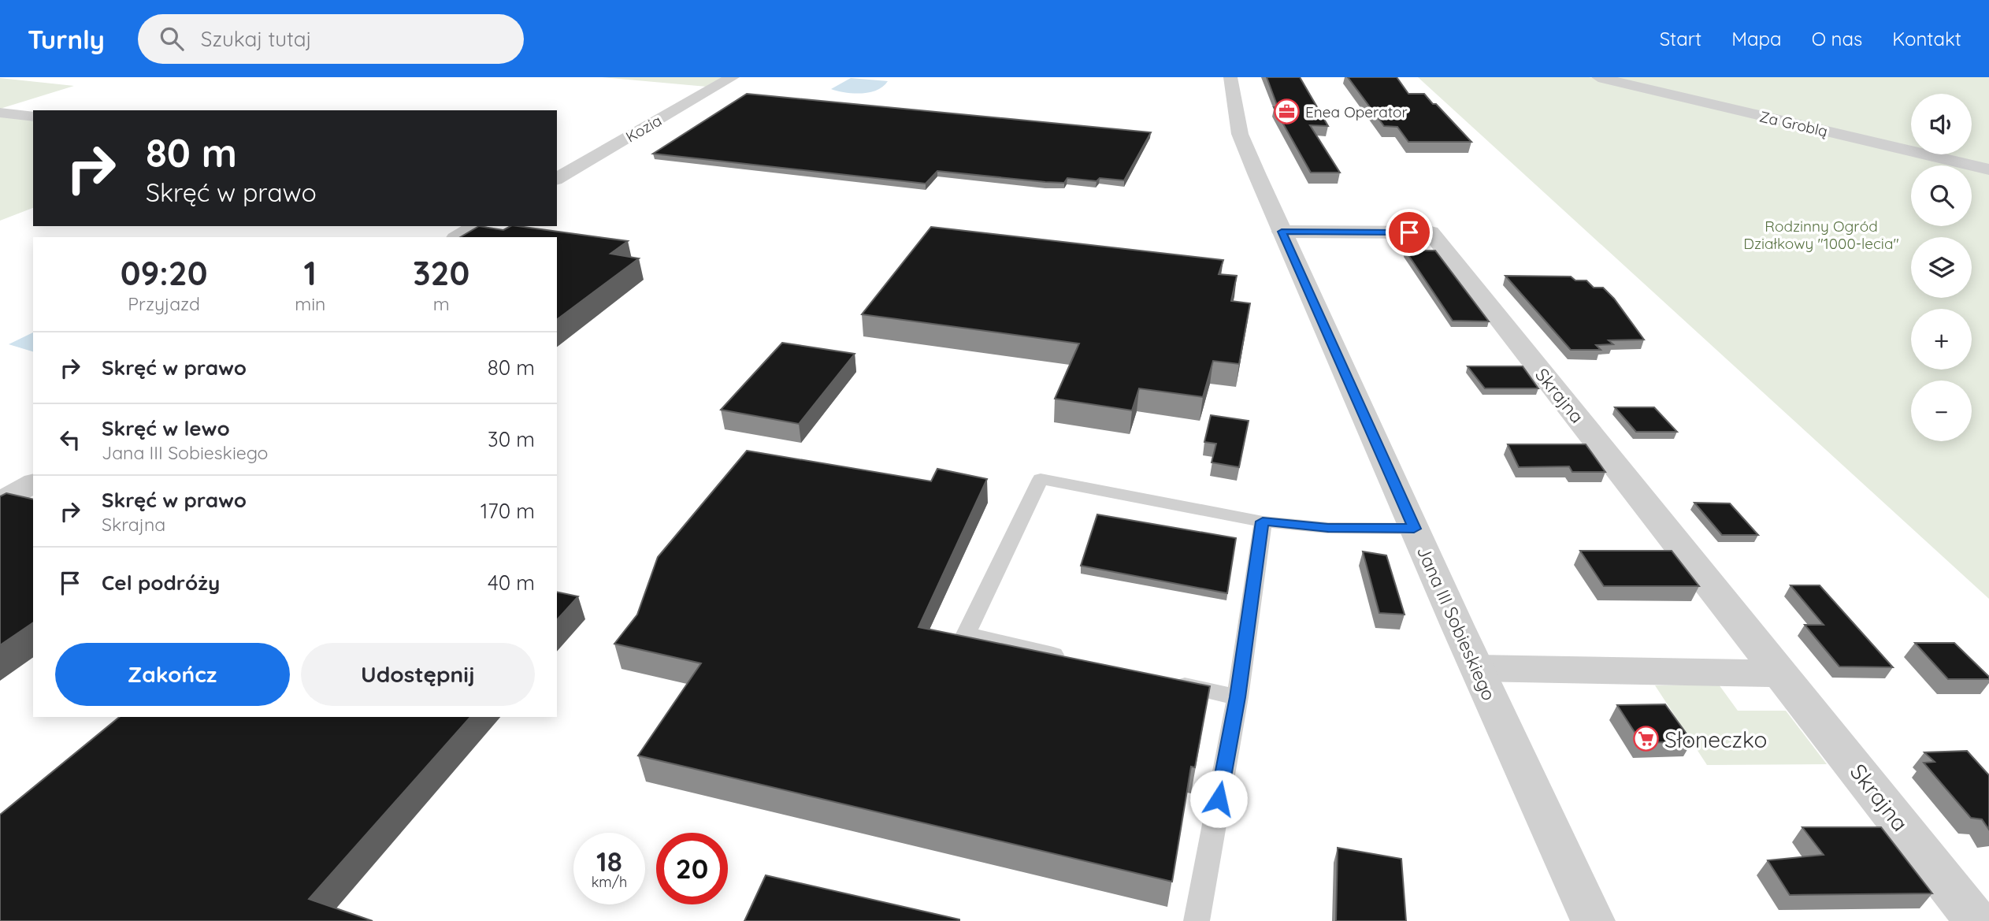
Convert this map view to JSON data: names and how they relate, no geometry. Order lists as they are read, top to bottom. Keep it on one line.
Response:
{"streets":{"street":["Za Groblą","Kozia","Skrajna","Jana III Sobieskiego"]},"crossings":[["Skrajna","Jana III Sobieskiego"]],"parks":["Rodzinny Ogród Działkowy \"1000-lecia\""],"places":{"office":["Enea Operator"],"supermarket":["Słoneczko"]},"page":{"header":"Turnly","search":"Szukaj tutaj","nav":["Start","Mapa","O nas","Kontakt"],"map_buttons":["+","−"],"turn":["80 m","Skręć w prawo"],"eta":["09:20","Przyjazd","1","min","320","m"],"list":[{"name":"Skręć w prawo","value":"80 m"},{"name":"Skręć w lewo","note":"Jana III Sobieskiego","value":"30 m"},{"name":"Skręć w prawo","note":"Skrajna","value":"170 m"},{"name":"Cel podróży","value":"40 m"}],"buttons":["Zakończ","Udostępnij"],"speed":"18 km/h","limit":"20"}}
